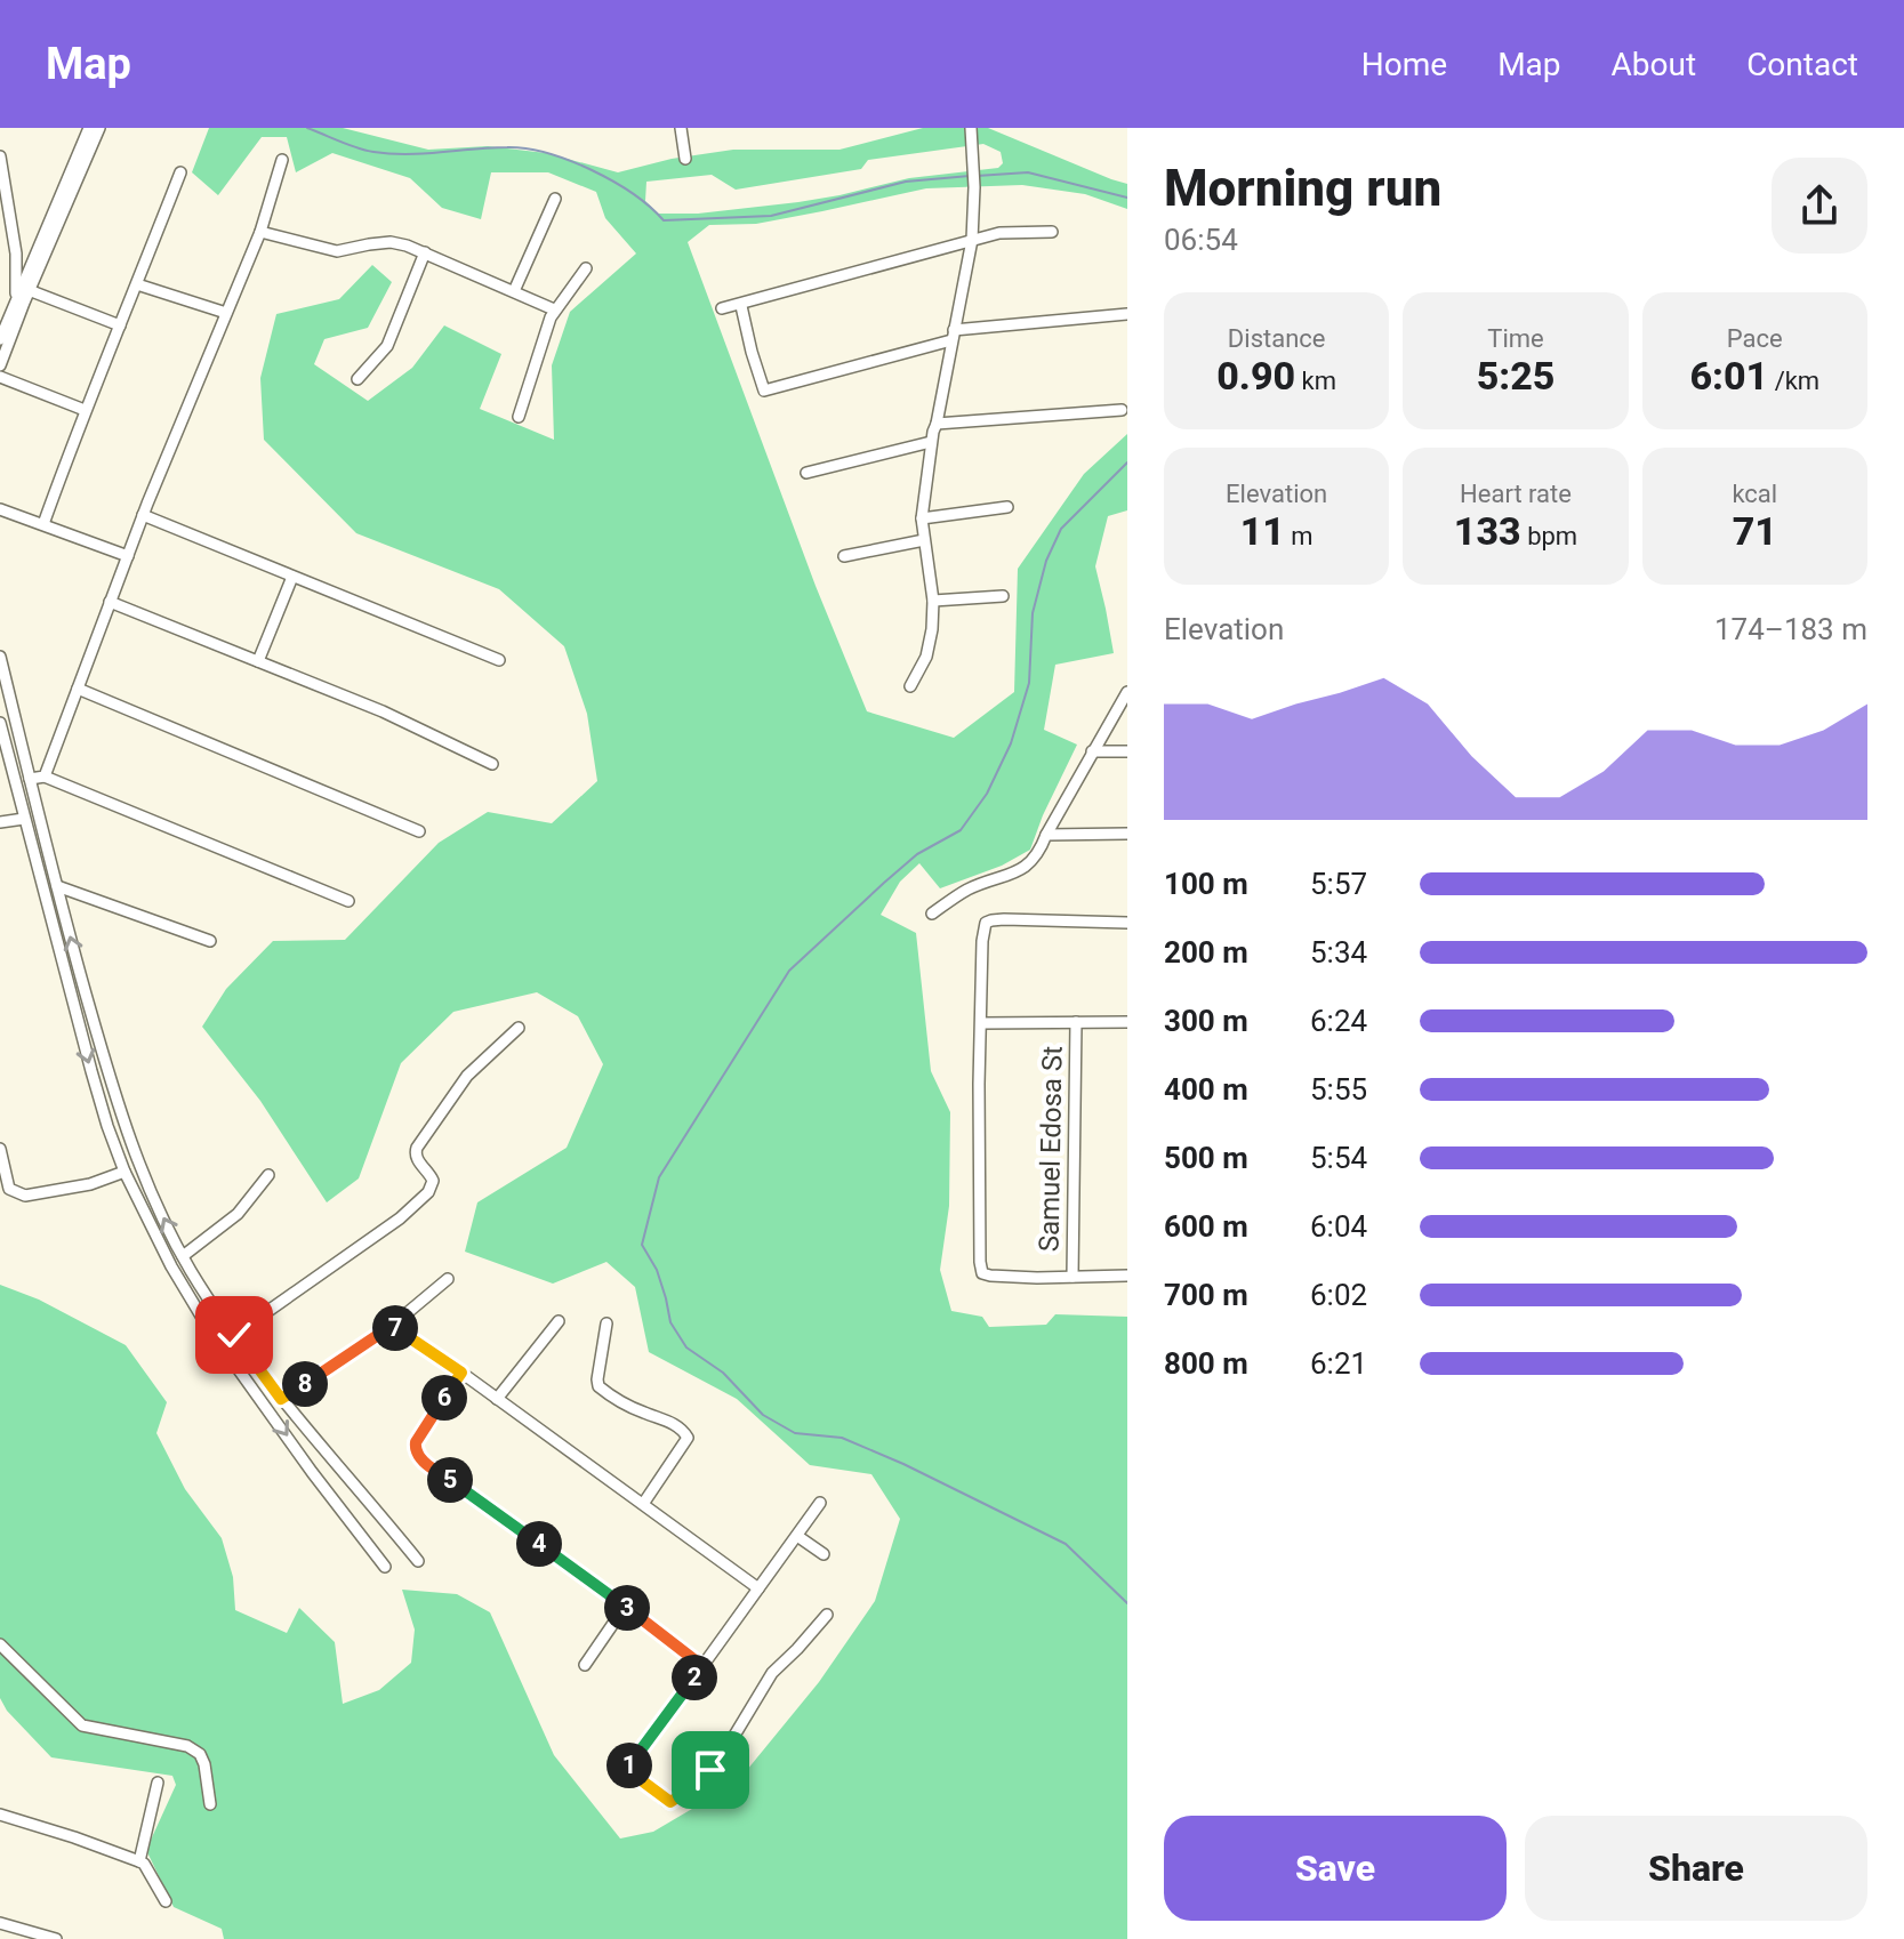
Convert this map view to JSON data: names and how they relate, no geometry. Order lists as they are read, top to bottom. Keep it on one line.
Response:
{"streets":{"street":["Samuel Edosa St"]},"page":{"header":"Map","nav":["Home","Map","About","Contact"],"heading":["Morning run","06:54"],"stats":[["Distance","0.90 km"],["Time","5:25"],["Pace","6:01 /km"],["Elevation","11 m"],["Heart rate","133 bpm"],["kcal","71"]],"chart":["Elevation","174–183 m"],"list":[{"name":"100 m","note":"5:57"},{"name":"200 m","note":"5:34"},{"name":"300 m","note":"6:24"},{"name":"400 m","note":"5:55"},{"name":"500 m","note":"5:54"},{"name":"600 m","note":"6:04"},{"name":"700 m","note":"6:02"},{"name":"800 m","note":"6:21"}],"pins":["7","8","6","5","4","3","2","1"],"buttons":["Save","Share"]}}
